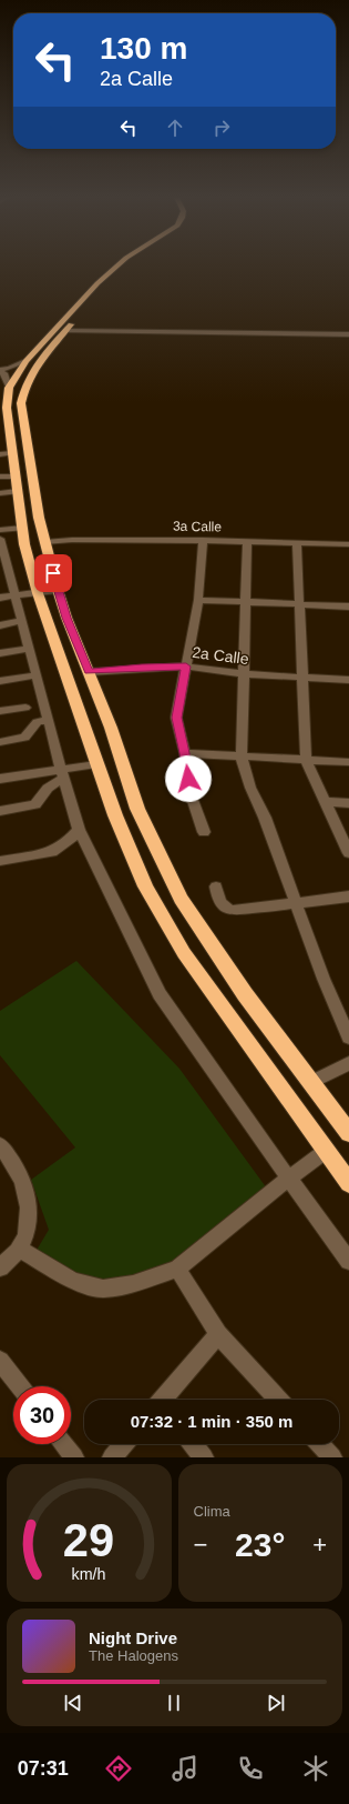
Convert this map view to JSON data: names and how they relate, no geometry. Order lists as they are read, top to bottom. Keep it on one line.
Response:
{"streets":{"street":["3a Calle","2a Calle"]},"page":{"turn":["130 m","2a Calle"],"limit":"30","trip":"07:32 · 1 min · 350 m","tile":"Clima","heat":["−","23°","+"],"song":["Night Drive","The Halogens"],"tabs":"07:31","gauge":["29","km/h"]}}
